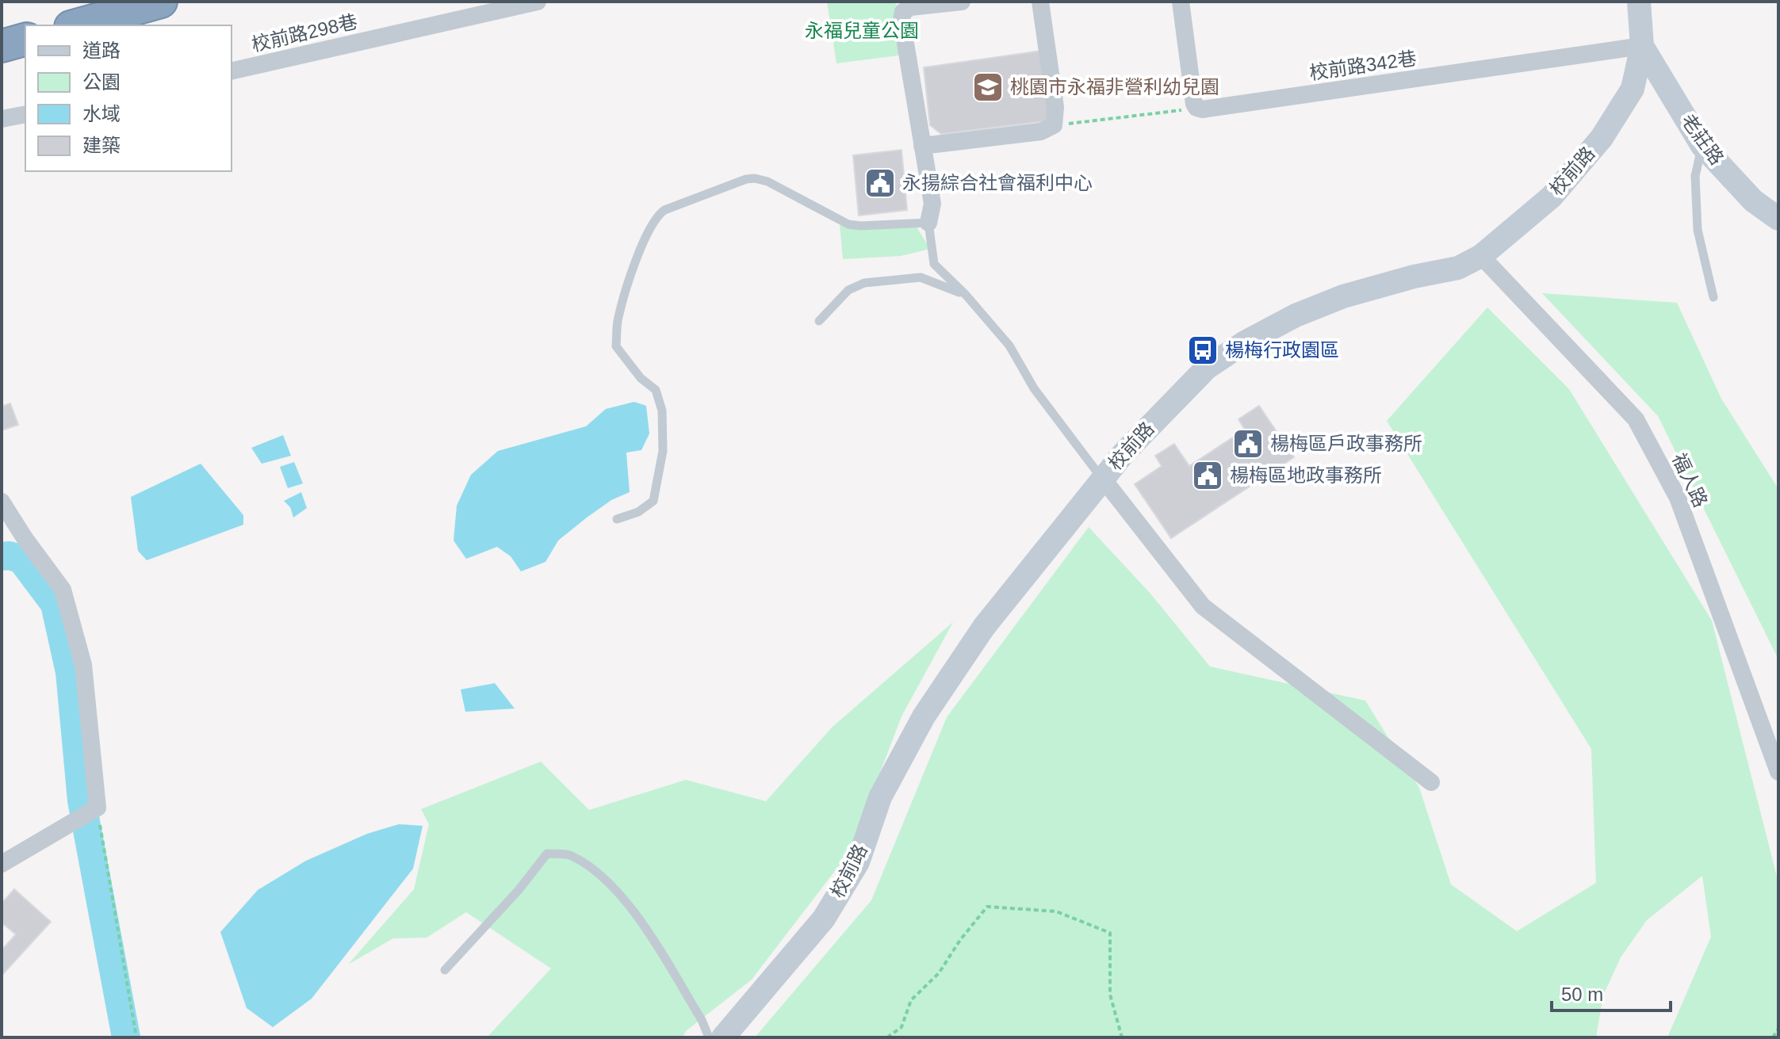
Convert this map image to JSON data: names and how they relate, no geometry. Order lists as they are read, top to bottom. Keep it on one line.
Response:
{"streets":{"street":["校前路298巷","校前路342巷","老莊路","校前路","福人路"]},"crossings":[["校前路342巷","老莊路"],["校前路342巷","校前路"],["老莊路","校前路"],["校前路","福人路"]],"parks":["永福兒童公園"],"places":{"school or university":["桃園市永福非營利幼兒園"],"public building":["永揚綜合社會福利中心","楊梅區戶政事務所","楊梅區地政事務所"],"bus stop":["楊梅行政園區"]},"legend":["道路","公園","水域","建築"],"scale_bar":"50 m"}
